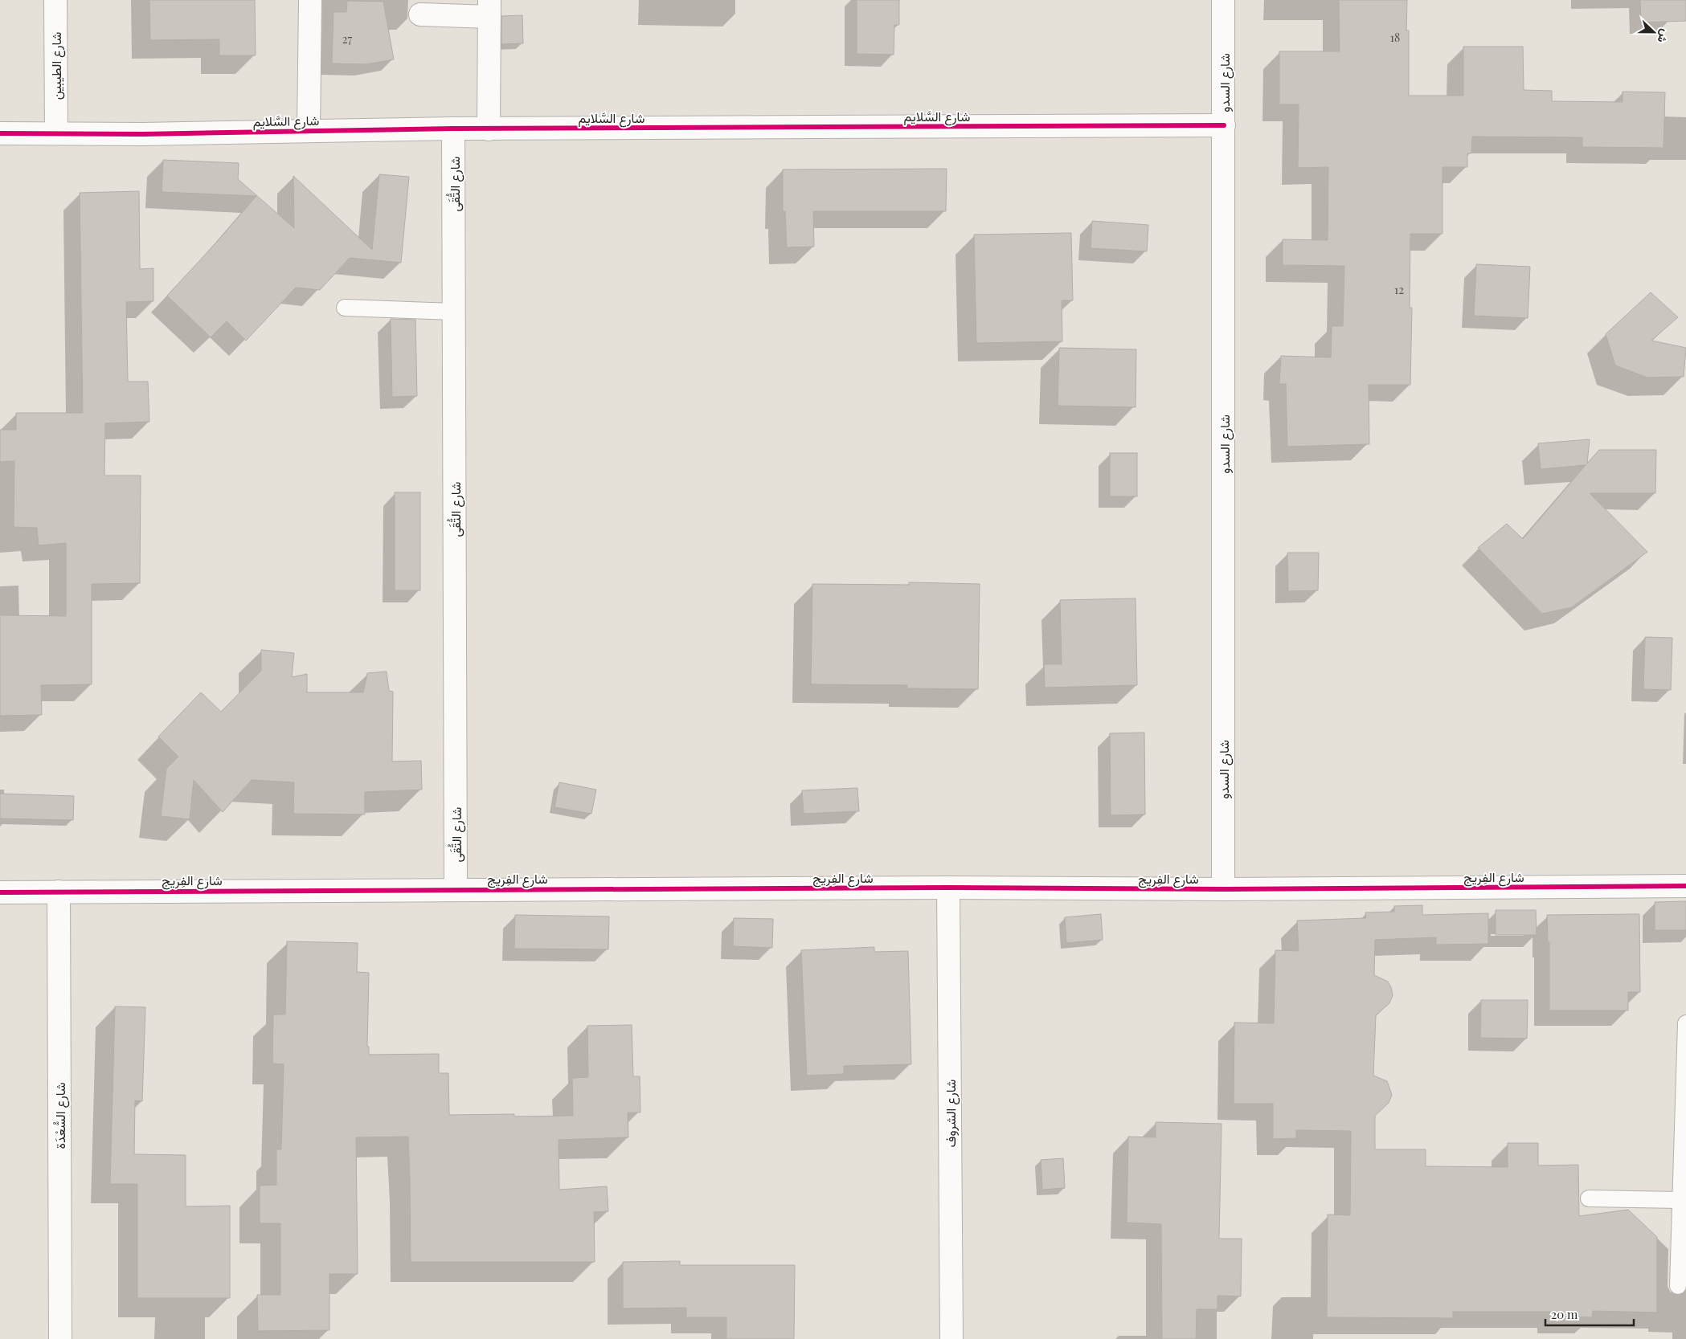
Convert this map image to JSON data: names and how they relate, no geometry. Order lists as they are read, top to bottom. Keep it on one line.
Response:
{"streets":{"street":["شارع الطيبين","شارع السدو","شارع السَّلايم","شارع التُّقَى","شارع الفِريج","شارع الشروف","شارع السُّعْدَة"]},"crossings":[["شارع الطيبين","شارع السَّلايم"],["شارع السدو","شارع السَّلايم"],["شارع السدو","شارع الفِريج"],["شارع السَّلايم","شارع التُّقَى"],["شارع التُّقَى","شارع الفِريج"],["شارع الفِريج","شارع الشروف"],["شارع الفِريج","شارع السُّعْدَة"]],"house_numbers":["18","27","12"],"scale_bar":"20 m","north":"right"}
